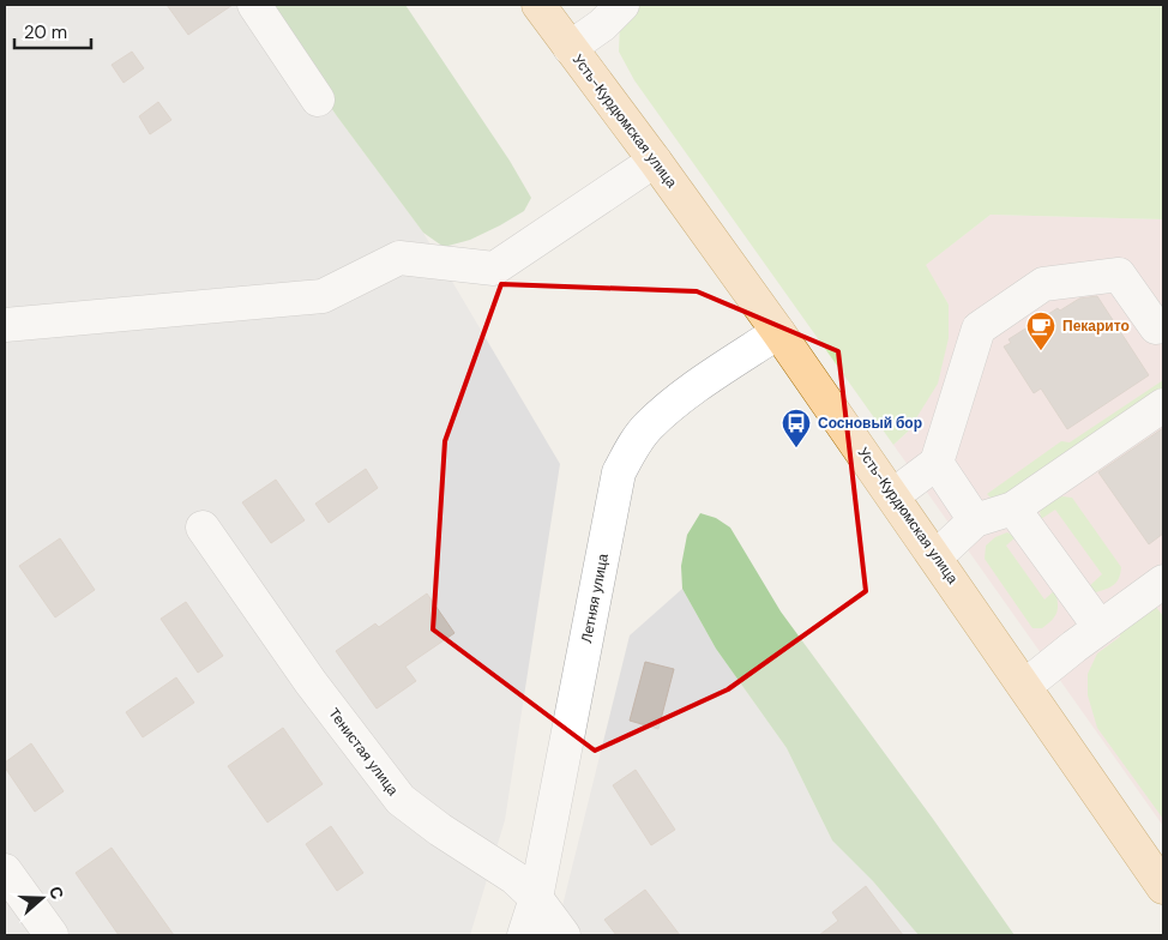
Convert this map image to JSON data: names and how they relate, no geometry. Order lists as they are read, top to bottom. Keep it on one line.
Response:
{"streets":{"main road":["Усть-Курдюмская улица"],"street":["Летняя улица","Тенистая улица"]},"crossings":[["Усть-Курдюмская улица","Летняя улица"],["Летняя улица","Тенистая улица"]],"places":{"cafe":["Пекарито"],"bus stop":["Сосновый бор"]},"scale_bar":"20 m","north":"right"}
